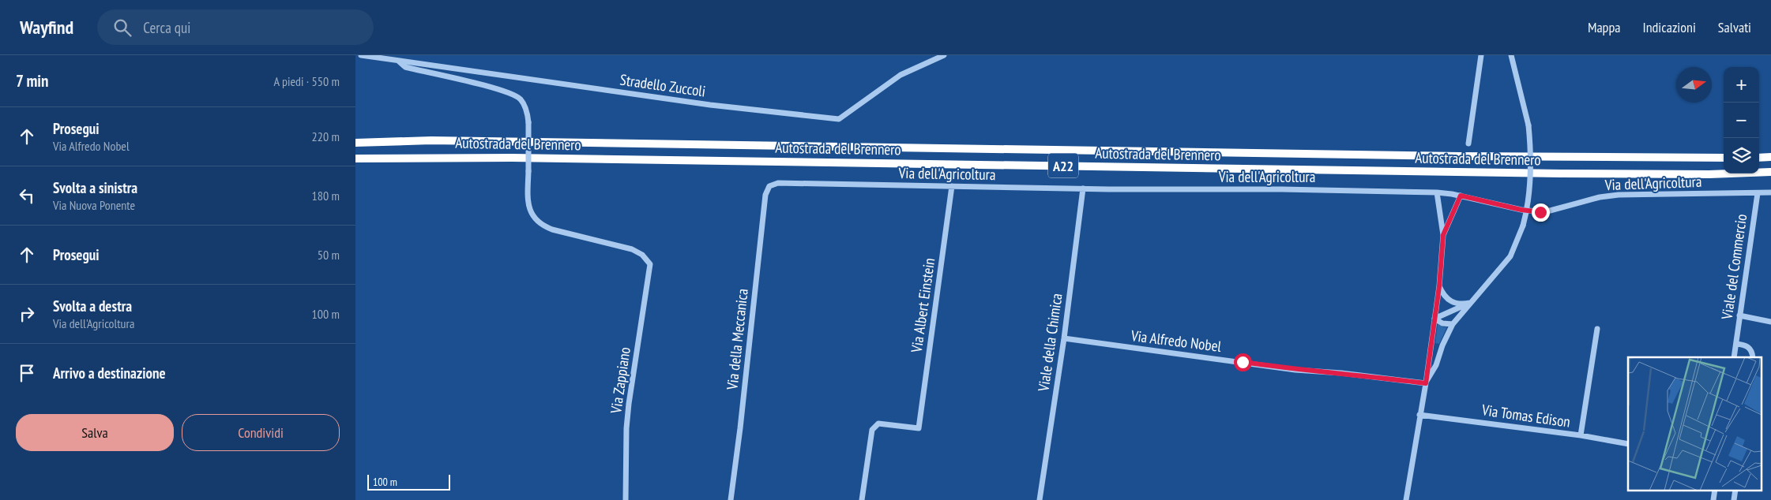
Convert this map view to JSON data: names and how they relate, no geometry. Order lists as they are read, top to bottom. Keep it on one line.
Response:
{"streets":{"highway":["Autostrada del Brennero","A22"],"street":["Stradello Zuccoli","Via dell'Agricoltura","Viale del Commercio","Via Albert Einstein","Via della Meccanica","Via Alfredo Nobel","Viale della Chimica","Via Zappiano","Via Tomas Edison"]},"crossings":[["Stradello Zuccoli","Via Zappiano"],["Via dell'Agricoltura","Viale del Commercio"],["Via dell'Agricoltura","Via Albert Einstein"],["Via dell'Agricoltura","Via della Meccanica"],["Via dell'Agricoltura","Viale della Chimica"],["Via Alfredo Nobel","Viale della Chimica"]],"scale_bar":"100 m","north":"right","page":{"header":"Wayfind","search":"Cerca qui","nav":["Mappa","Indicazioni","Salvati"],"heading":["7 min","A piedi · 550 m"],"map_buttons":["+","−"],"list":[["Prosegui","Via Alfredo Nobel","220 m"],["Svolta a sinistra","Via Nuova Ponente","180 m"],["Prosegui","50 m"],["Svolta a destra","Via dell'Agricoltura","100 m"],"Arrivo a destinazione"],"buttons":["Salva","Condividi"],"scale":"100 m"}}
